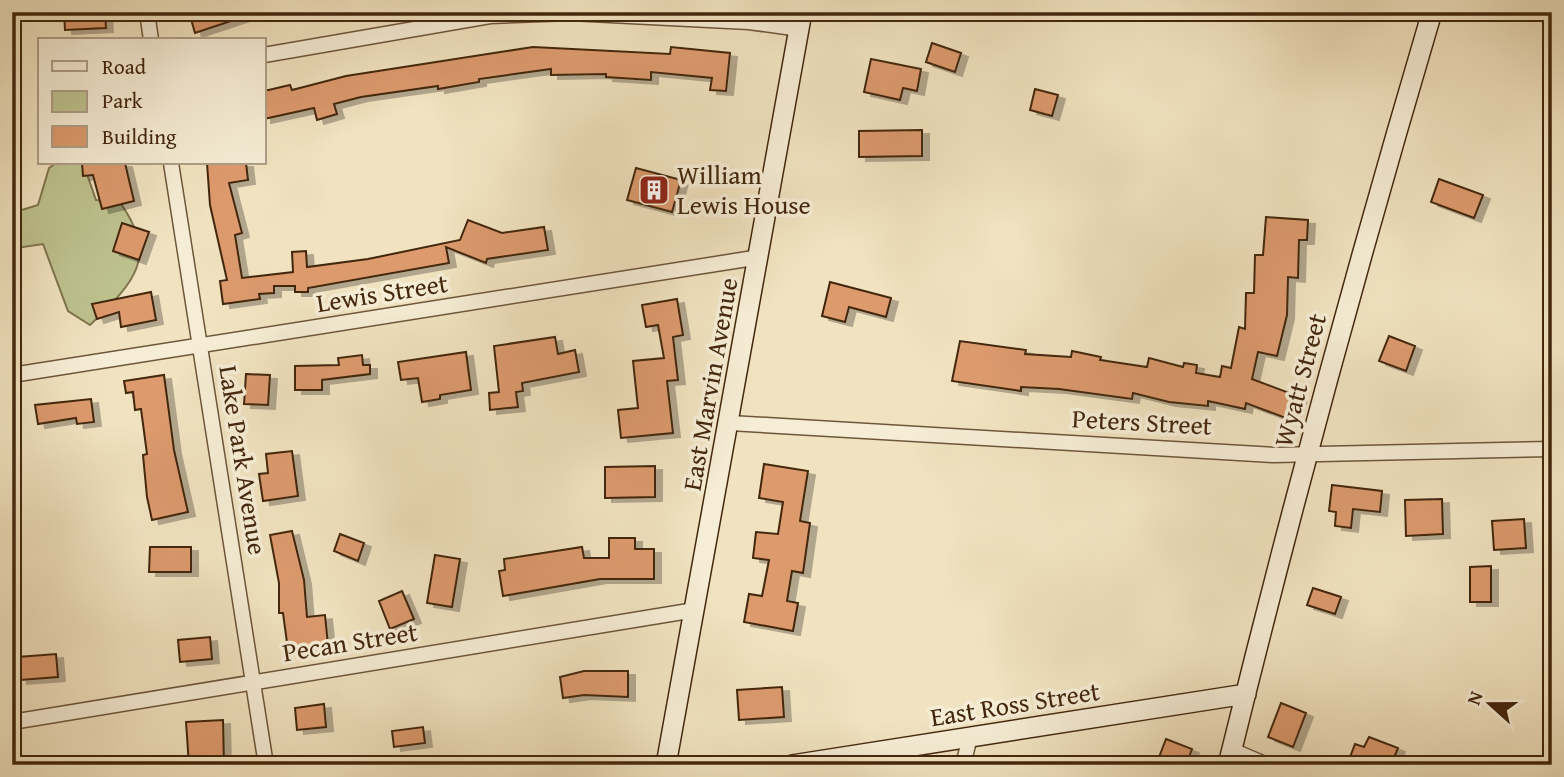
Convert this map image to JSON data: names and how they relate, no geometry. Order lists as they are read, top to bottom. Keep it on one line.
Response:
{"streets":{"street":["Lewis Street","Wyatt Street","East Marvin Avenue","Peters Street","Lake Park Avenue","Pecan Street","East Ross Street"]},"crossings":[["Lewis Street","East Marvin Avenue"],["Lewis Street","Lake Park Avenue"],["Wyatt Street","Peters Street"],["Wyatt Street","East Ross Street"],["East Marvin Avenue","Peters Street"],["East Marvin Avenue","Pecan Street"],["Lake Park Avenue","Pecan Street"]],"places":{"building":["William Lewis House"]},"legend":["Road","Park","Building"],"north":"left"}
